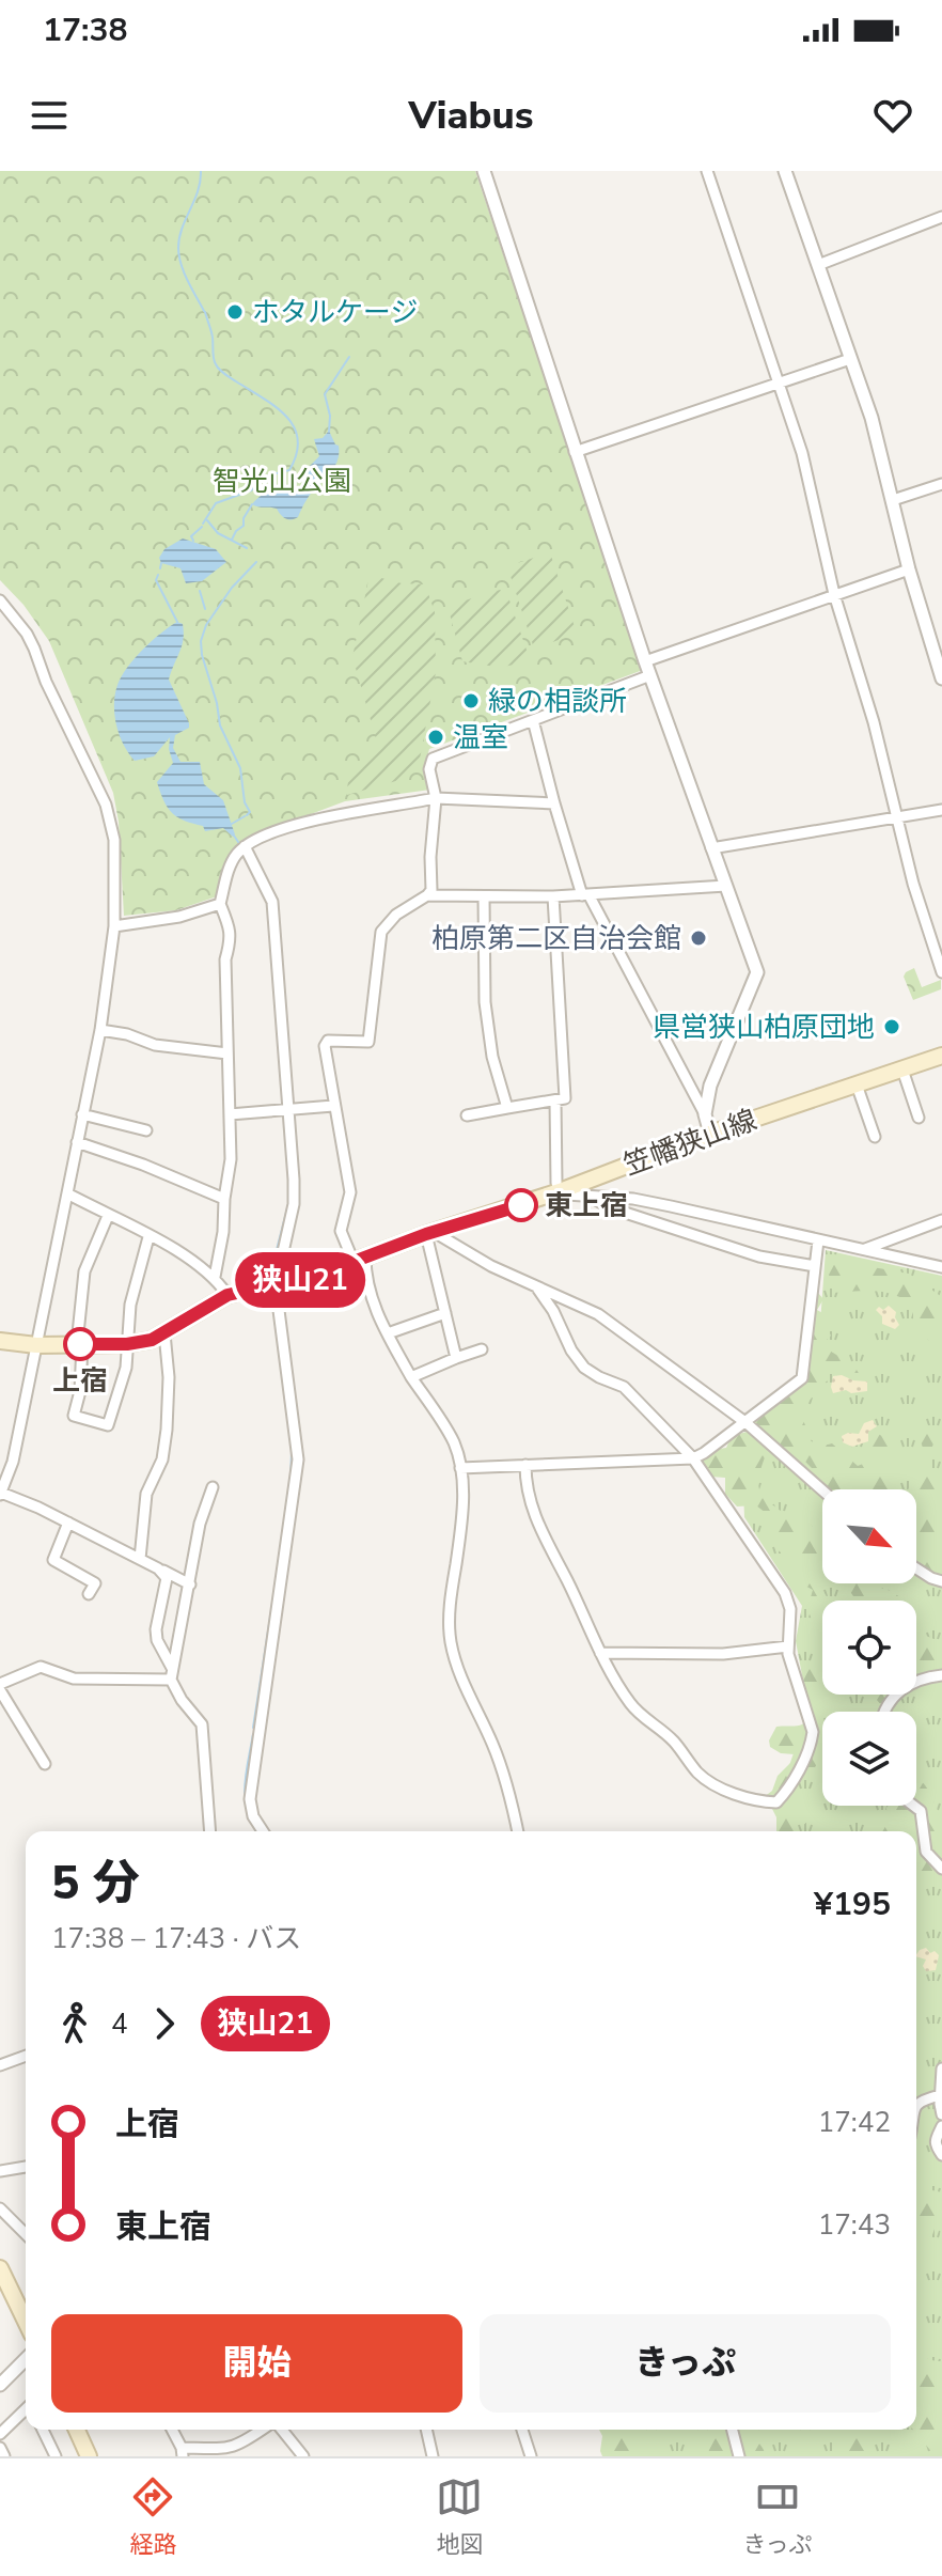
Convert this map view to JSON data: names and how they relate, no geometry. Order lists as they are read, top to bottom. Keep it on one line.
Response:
{"streets":{"main road":["笠幡狭山線"]},"parks":["智光山公園"],"places":["ホタルケージ","緑の相談所","温室","柏原第二区自治会館","県営狭山柏原団地","東上宿","上宿"],"lines":["bus line 狭山21"],"north":"bottom right","page":{"status":"17:38","header":"Viabus","on_map":"狭山21","heading":["5 分","17:38 – 17:43 · バス","¥195"],"legs":["4","狭山21"],"list":[{"name":"上宿","value":"17:42"},{"name":"東上宿","value":"17:43"}],"buttons":["開始","きっぷ"],"tabs":["経路","地図","きっぷ"]}}
